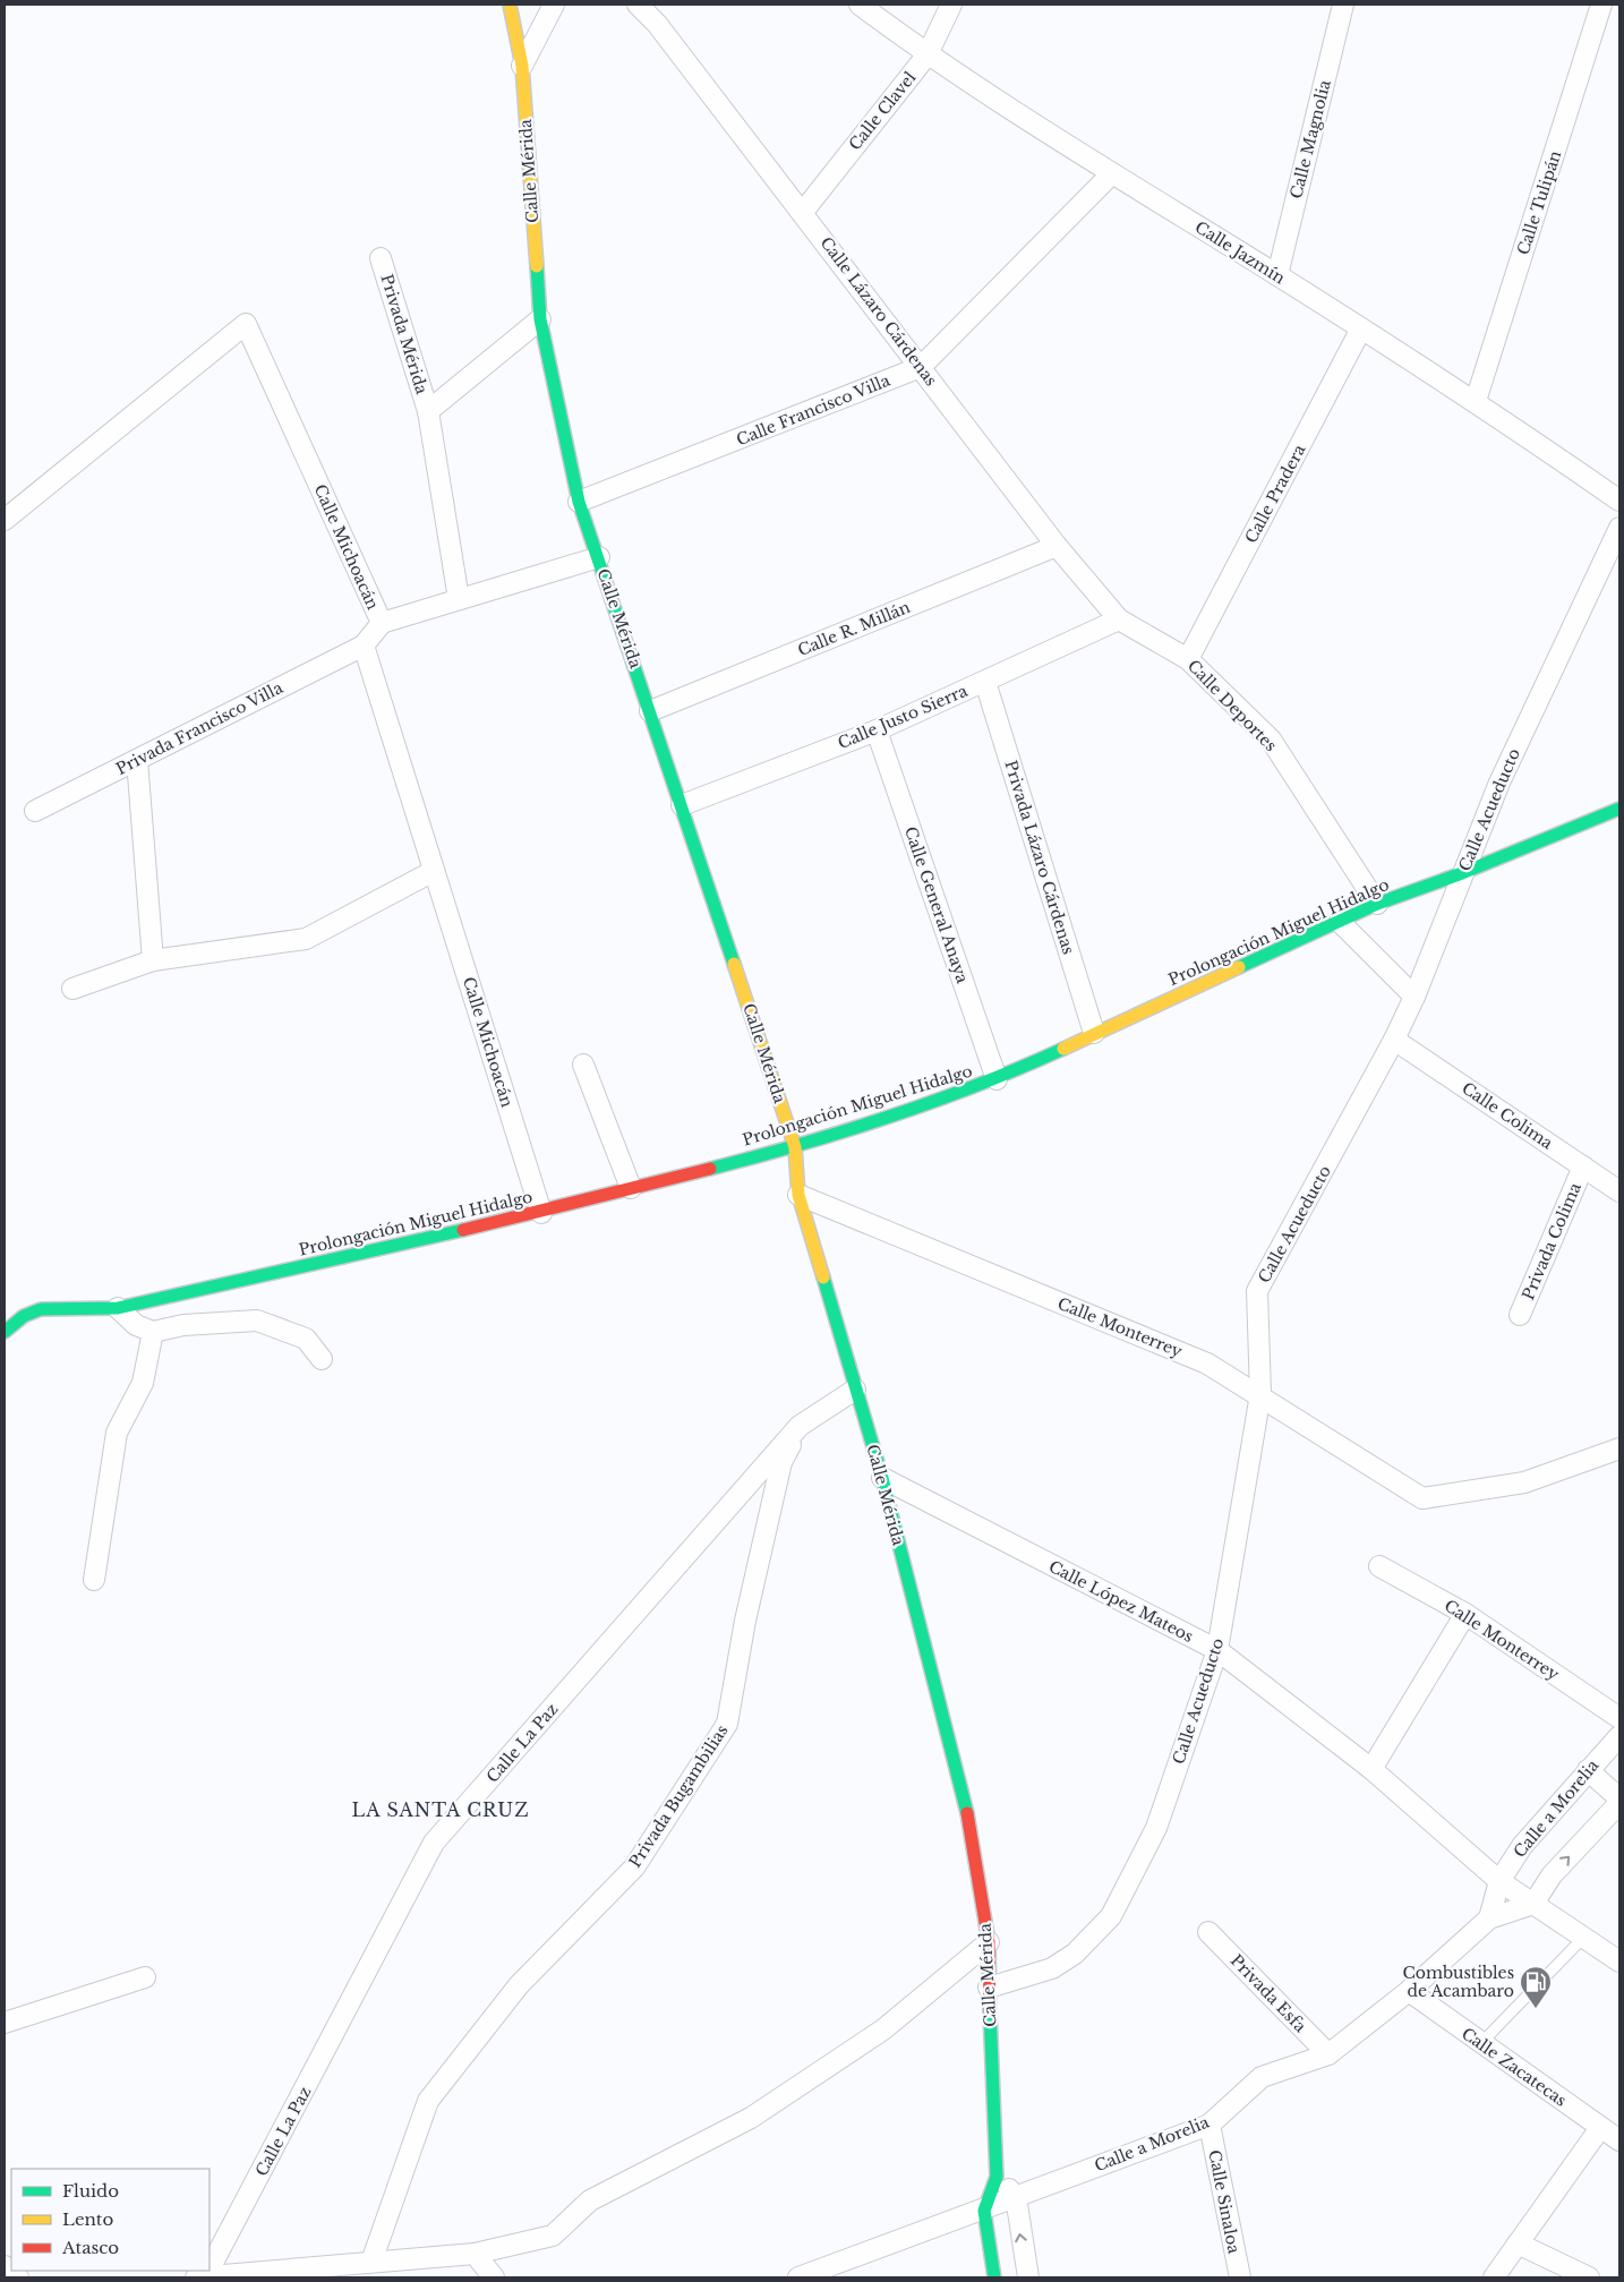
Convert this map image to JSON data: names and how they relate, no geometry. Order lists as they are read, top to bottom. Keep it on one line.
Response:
{"streets":{"street":["Calle Clavel","Calle Magnolia","Calle Mérida","Calle Tulipán","Calle Jazmín","Calle Lázaro Cárdenas","Privada Mérida","Calle Francisco Villa","Calle Pradera","Calle Michoacán","Calle R. Millán","Calle Deportes","Calle Justo Sierra","Privada Francisco Villa","Calle Acueducto","Privada Lázaro Cárdenas","Calle General Anaya","Prolongación Miguel Hidalgo","Calle Colima","Privada Colima","Calle Monterrey","Calle López Mateos","Calle La Paz","Privada Bugambilias","Calle a Morelia","Privada Esfa","Calle Zacatecas","Calle Sinaloa"]},"crossings":[["Calle Clavel","Calle Jazmín"],["Calle Clavel","Calle Lázaro Cárdenas"],["Calle Magnolia","Calle Jazmín"],["Calle Mérida","Calle Francisco Villa"],["Calle Mérida","Calle R. Millán"],["Calle Mérida","Calle Justo Sierra"],["Calle Mérida","Calle Acueducto"],["Calle Mérida","Prolongación Miguel Hidalgo"],["Calle Mérida","Calle Monterrey"],["Calle Mérida","Calle López Mateos"],["Calle Mérida","Calle La Paz"],["Calle Mérida","Calle a Morelia"],["Calle Tulipán","Calle Jazmín"],["Calle Jazmín","Calle Francisco Villa"],["Calle Jazmín","Calle Pradera"],["Calle Lázaro Cárdenas","Calle Francisco Villa"],["Calle Lázaro Cárdenas","Calle R. Millán"],["Calle Lázaro Cárdenas","Calle Deportes"],["Calle Lázaro Cárdenas","Calle Justo Sierra"],["Calle Pradera","Calle Deportes"],["Calle Michoacán","Privada Francisco Villa"],["Calle Michoacán","Prolongación Miguel Hidalgo"],["Calle Deportes","Calle Justo Sierra"],["Calle Deportes","Prolongación Miguel Hidalgo"],["Calle Justo Sierra","Privada Lázaro Cárdenas"],["Calle Justo Sierra","Calle General Anaya"],["Calle Acueducto","Prolongación Miguel Hidalgo"],["Calle Acueducto","Calle Colima"],["Calle Acueducto","Calle Monterrey"],["Calle Acueducto","Calle López Mateos"],["Privada Lázaro Cárdenas","Prolongación Miguel Hidalgo"],["Calle General Anaya","Prolongación Miguel Hidalgo"],["Calle Colima","Privada Colima"],["Calle López Mateos","Calle a Morelia"],["Calle La Paz","Privada Bugambilias"],["Calle a Morelia","Privada Esfa"],["Calle a Morelia","Calle Zacatecas"],["Calle a Morelia","Calle Sinaloa"]],"districts":["LA SANTA CRUZ"],"places":{"fuel station":["Combustibles de Acambaro"]},"legend":["Fluido","Lento","Atasco"]}
